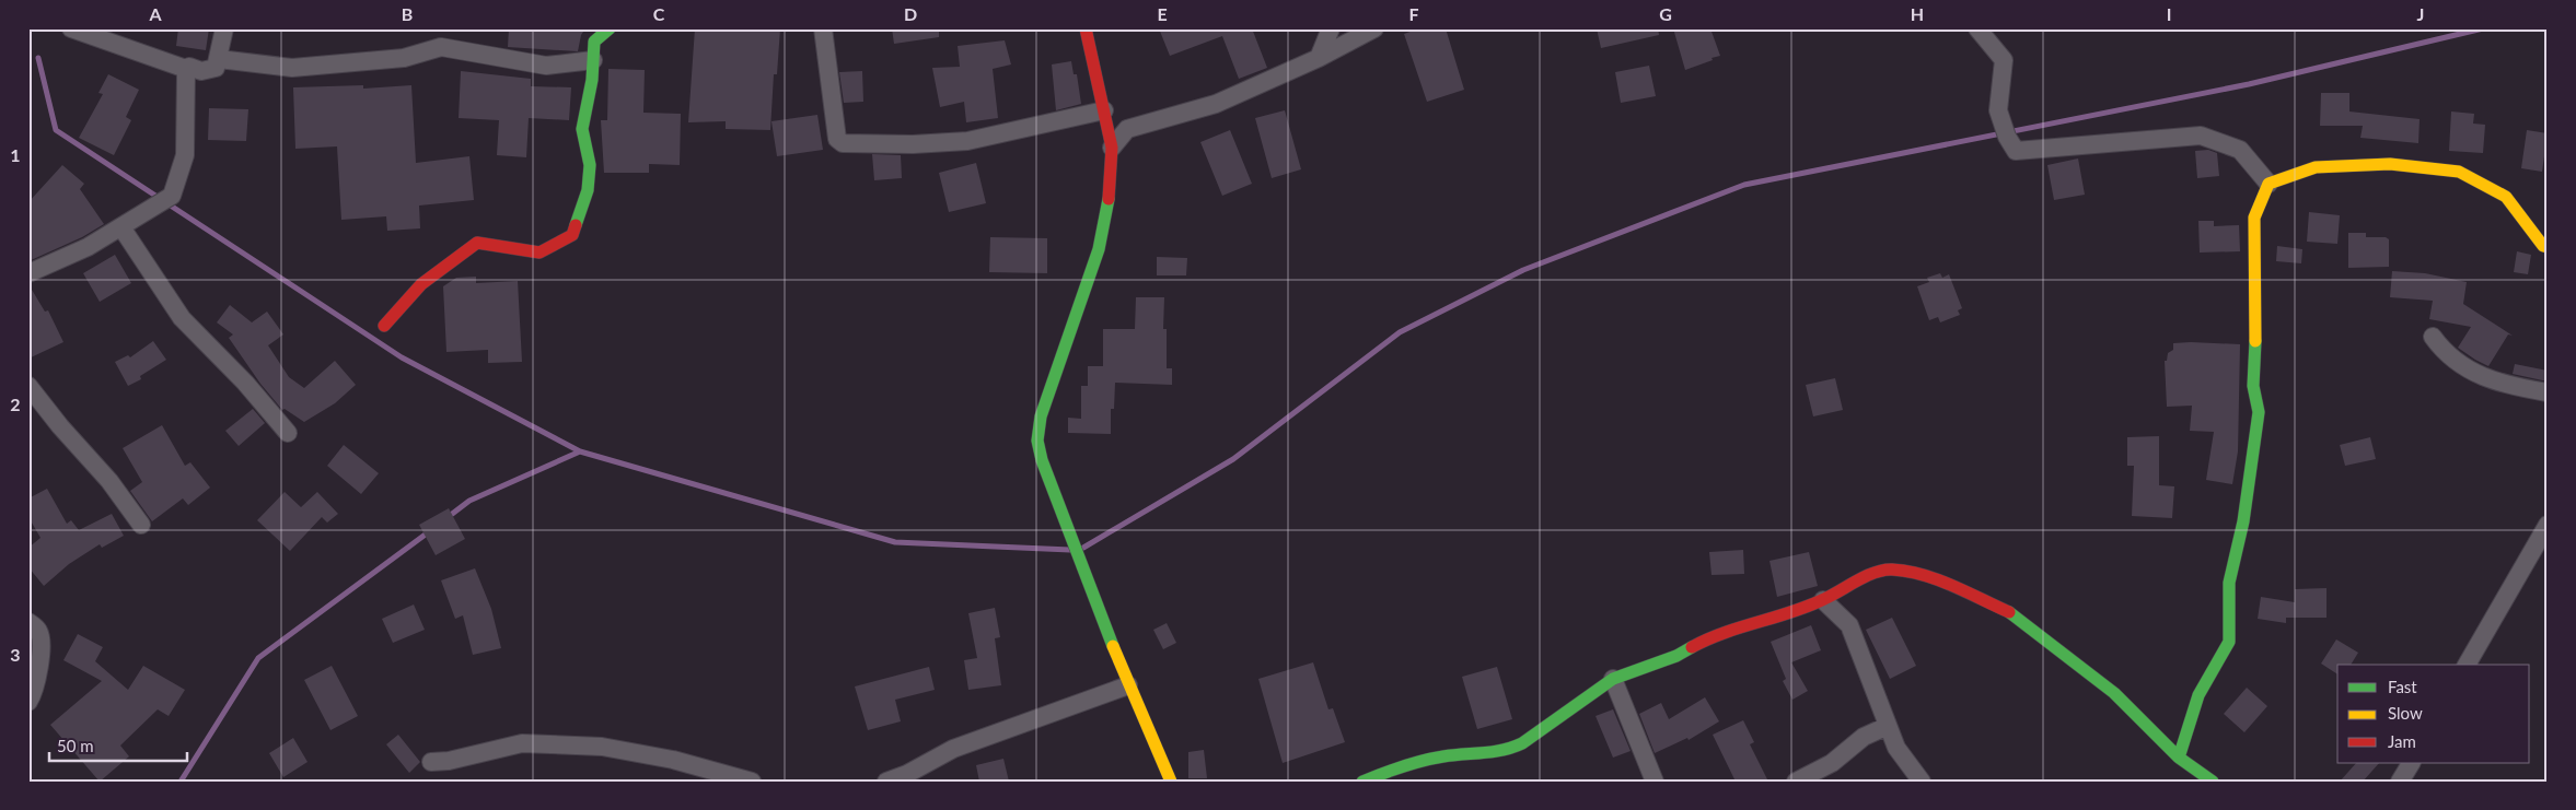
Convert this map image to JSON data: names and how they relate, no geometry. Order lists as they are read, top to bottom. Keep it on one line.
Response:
{"legend":["Fast","Slow","Jam"],"scale_bar":"50 m","grid":{"columns":["A","B","C","D","E","F","G","H","I","J"],"rows":["1","2","3"]}}
